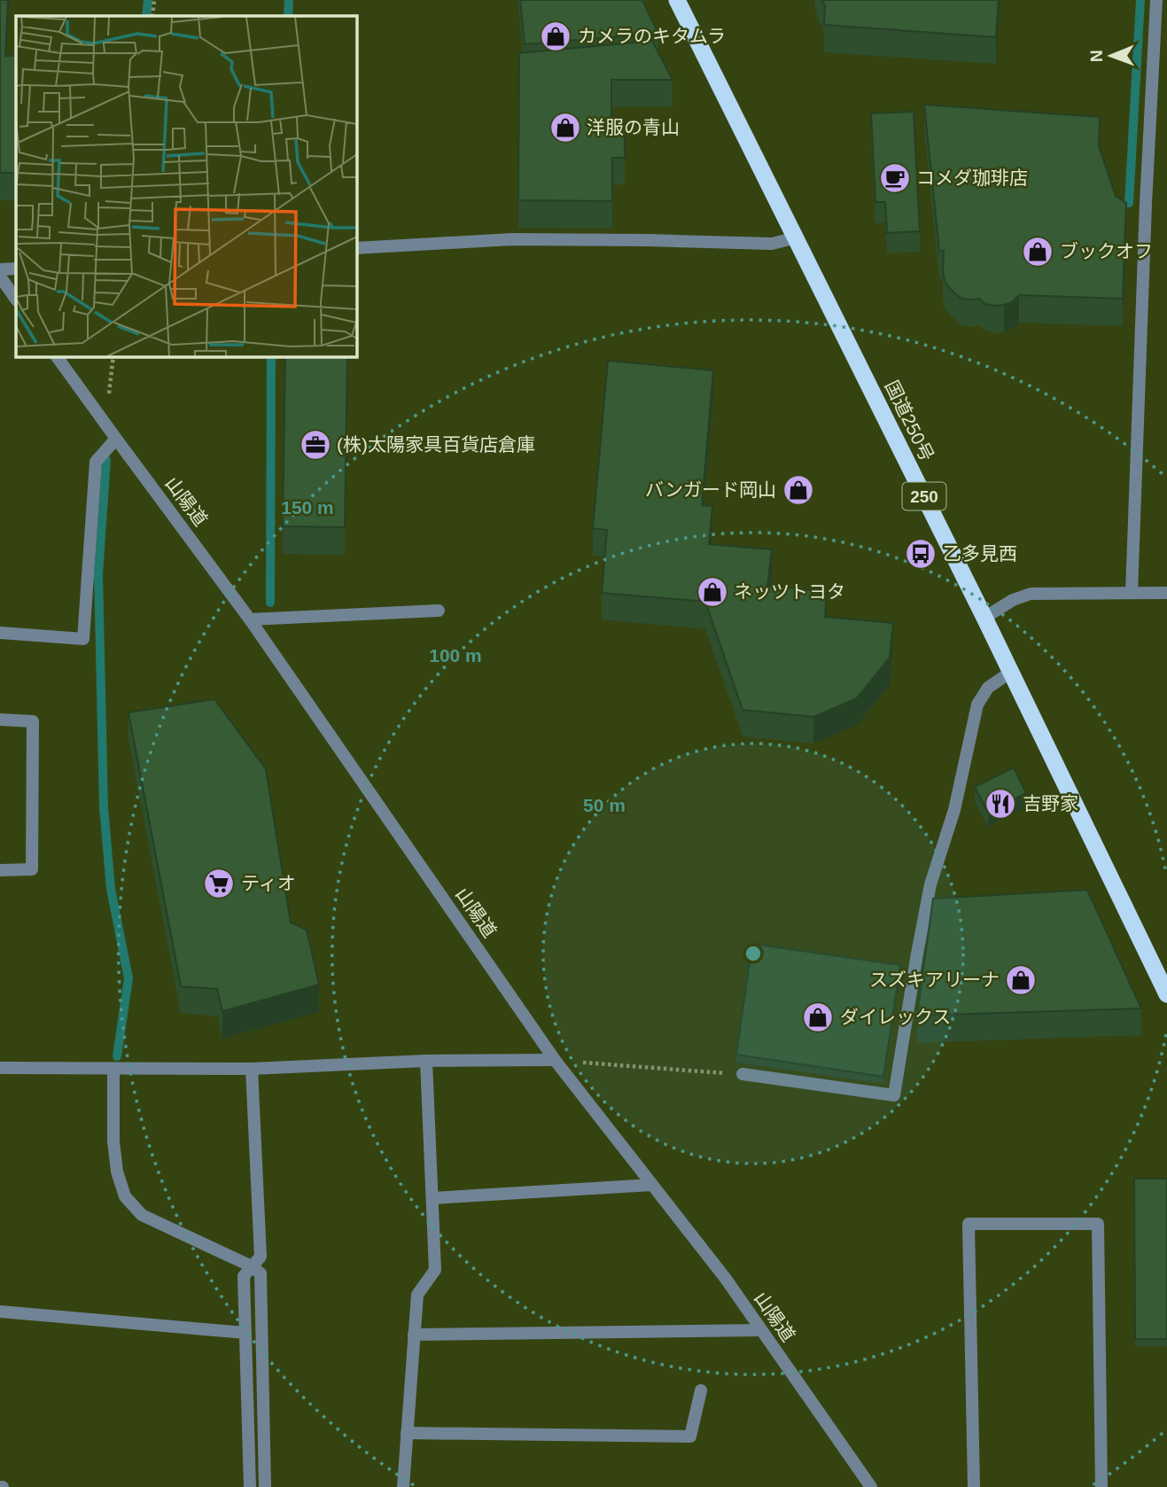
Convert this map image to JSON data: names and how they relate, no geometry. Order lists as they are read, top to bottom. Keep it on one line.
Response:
{"streets":{"highway":["国道250号","250"],"street":["山陽道"]},"places":{"shop":["カメラのキタムラ","洋服の青山","ブックオフ","バンガード岡山","ネッツトヨタ","スズキアリーナ","ダイレックス"],"cafe":["コメダ珈琲店"],"office":["(株)太陽家具百貨店倉庫"],"bus stop":["乙多見西"],"restaurant":["吉野家"],"supermarket":["ティオ"]},"north":"left","rings":["150 m","100 m","50 m"]}
